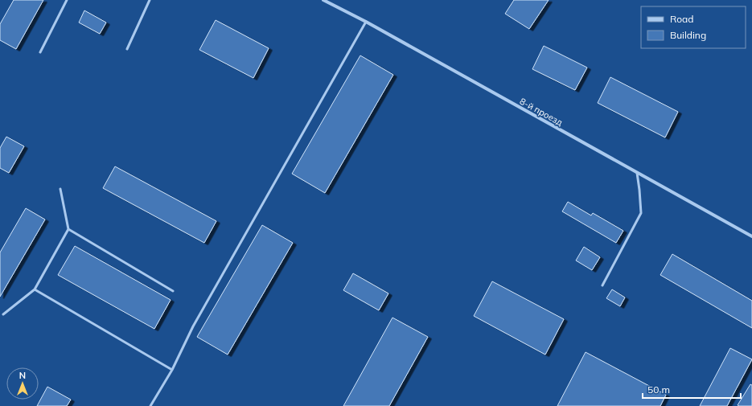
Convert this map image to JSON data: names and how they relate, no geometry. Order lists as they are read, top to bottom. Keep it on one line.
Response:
{"streets":{"street":["8-й проезд"]},"legend":["Road","Building"],"scale_bar":"50 m","north":"top"}
